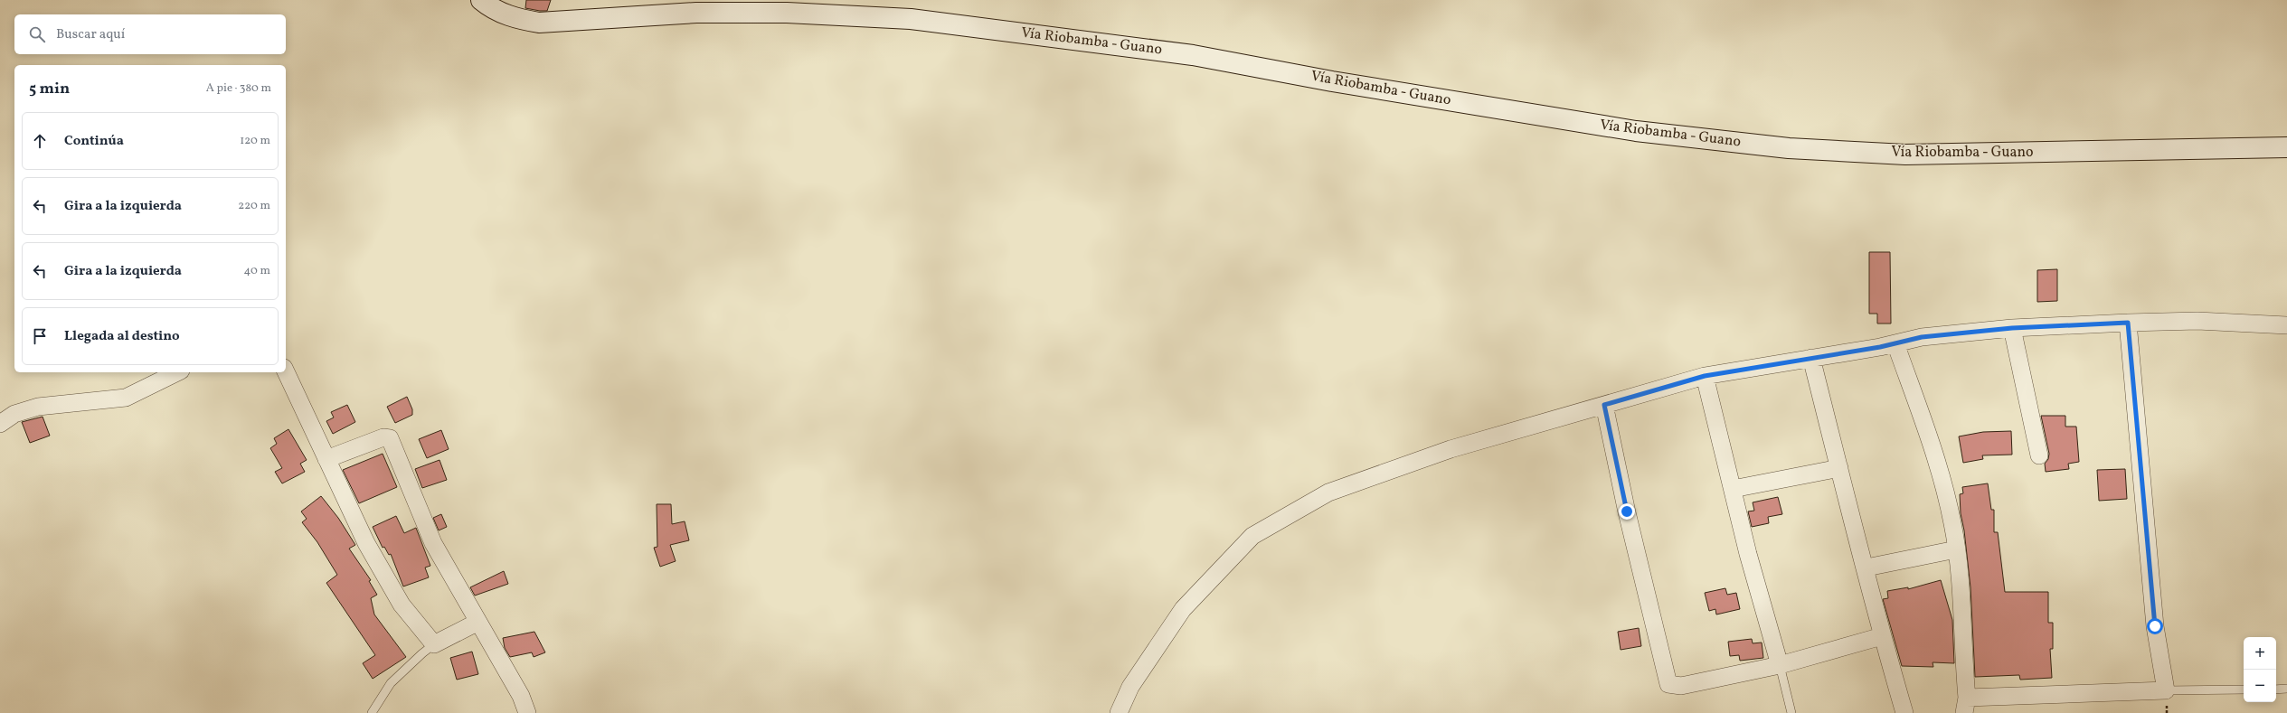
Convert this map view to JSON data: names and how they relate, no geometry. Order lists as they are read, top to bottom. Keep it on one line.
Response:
{"streets":{"main road":["Vía Riobamba - Guano"]},"page":{"search":"Buscar aquí","heading":["5 min","A pie · 380 m"],"list":[["Continúa","120 m"],["Gira a la izquierda","220 m"],["Gira a la izquierda","40 m"],"Llegada al destino"],"map_buttons":["+","−"]}}
